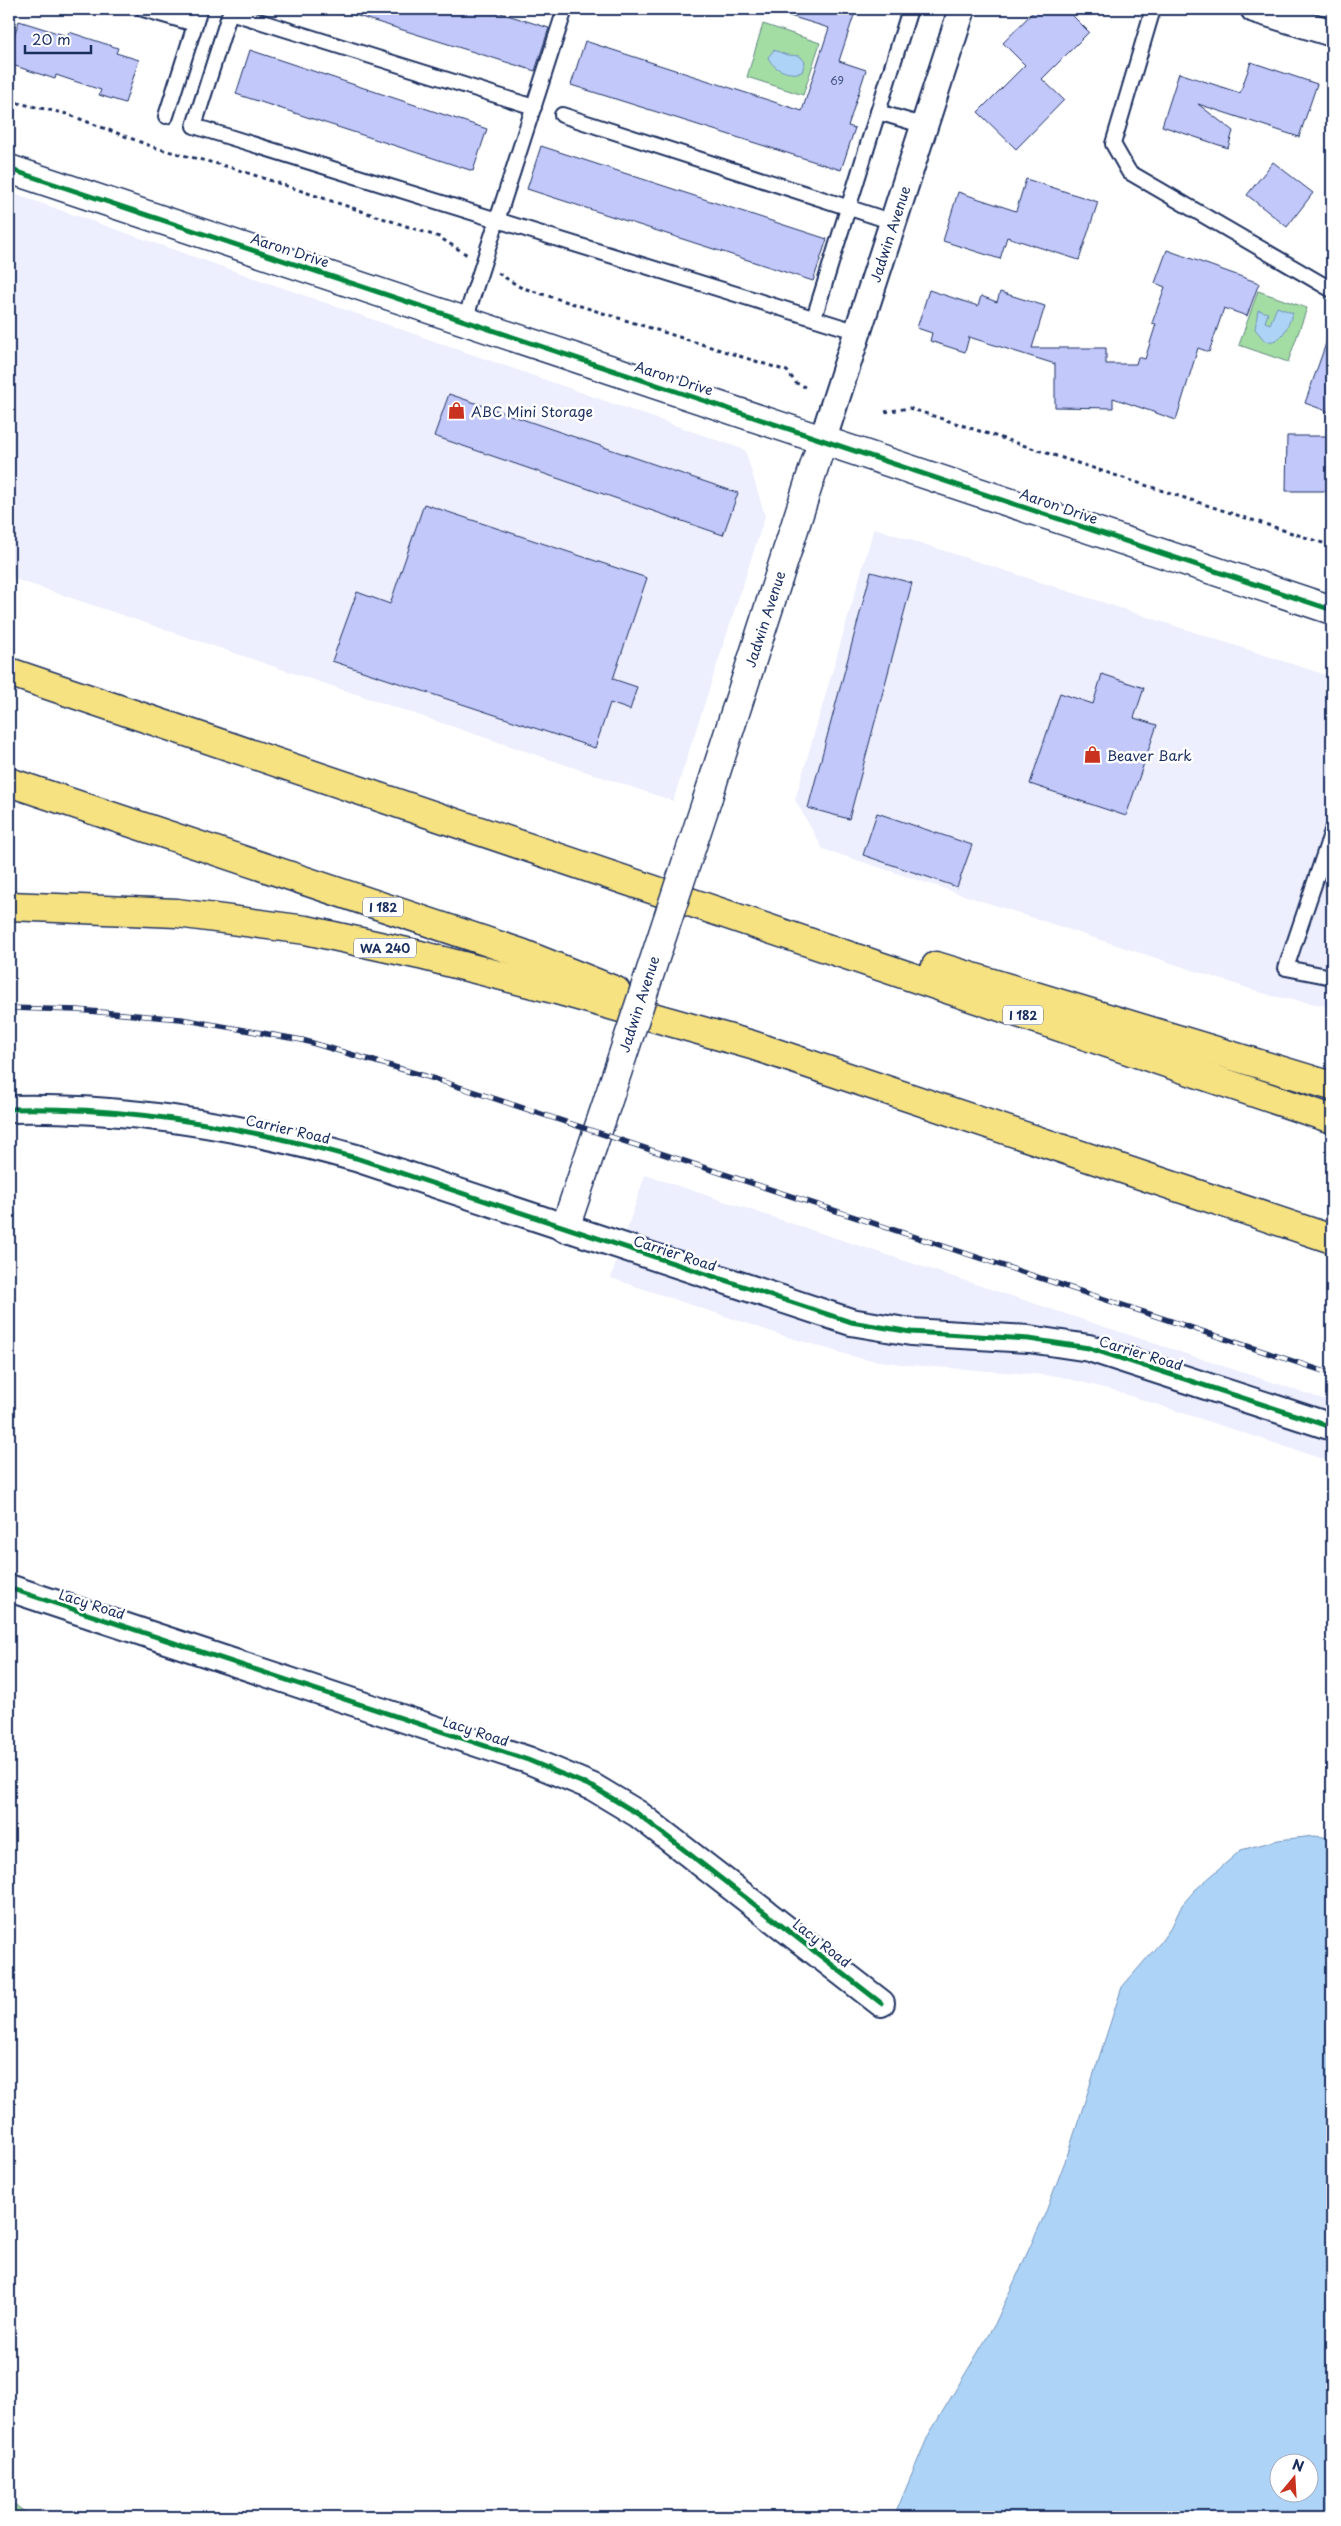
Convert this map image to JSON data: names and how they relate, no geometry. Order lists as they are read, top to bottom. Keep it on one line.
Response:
{"streets":{"highway":["I 182","WA 240"],"street":["Jadwin Avenue","Aaron Drive","Carrier Road","Lacy Road"]},"crossings":[["Jadwin Avenue","Aaron Drive"],["Jadwin Avenue","Carrier Road"],["I 182","WA 240"]],"places":{"shop":["ABC Mini Storage","Beaver Bark"]},"house_numbers":["69"],"scale_bar":"20 m","north":"top"}
